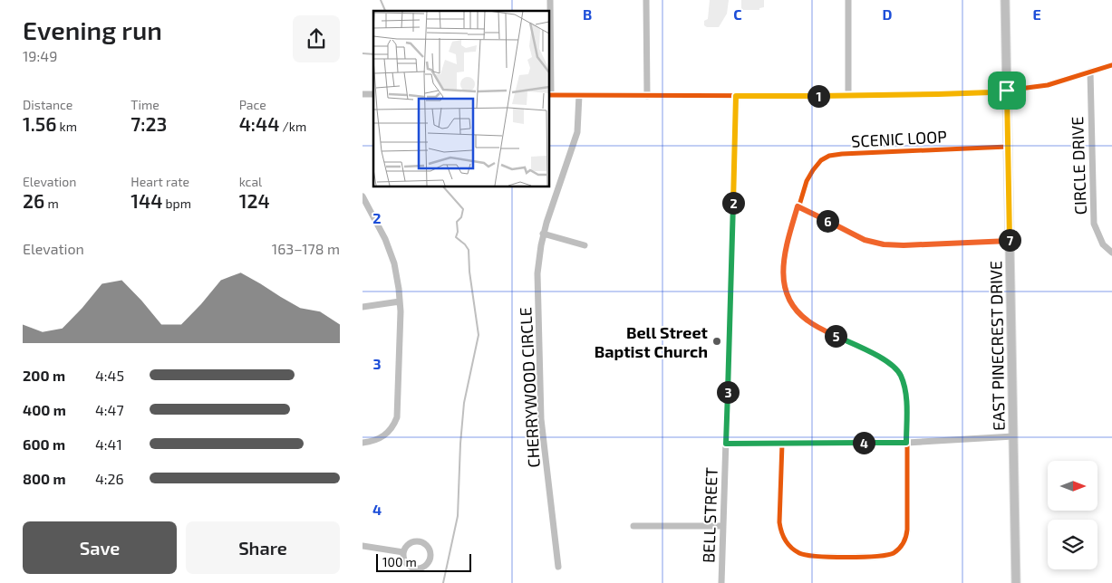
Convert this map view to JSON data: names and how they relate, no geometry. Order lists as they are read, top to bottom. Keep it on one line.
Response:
{"streets":{"main road":["EAST PINECREST DRIVE"],"street":["SCENIC LOOP","CIRCLE DRIVE","CHERRYWOOD CIRCLE","BELL STREET"]},"crossings":[["SCENIC LOOP","EAST PINECREST DRIVE"]],"places":["Bell Street Baptist Church"],"scale_bar":"100 m","north":"right","page":{"heading":["Evening run","19:49"],"stats":[["Distance","1.56 km"],["Time","7:23"],["Pace","4:44 /km"],["Elevation","26 m"],["Heart rate","144 bpm"],["kcal","124"]],"pins":["1","2","6","7","5","3","4"],"chart":["Elevation","163–178 m"],"list":[{"name":"200 m","note":"4:45"},{"name":"400 m","note":"4:47"},{"name":"600 m","note":"4:41"},{"name":"800 m","note":"4:26"}],"buttons":["Save","Share"],"scale":"100 m"},"grid":{"columns":["B","C","D","E"],"rows":["2","3","4"]}}
